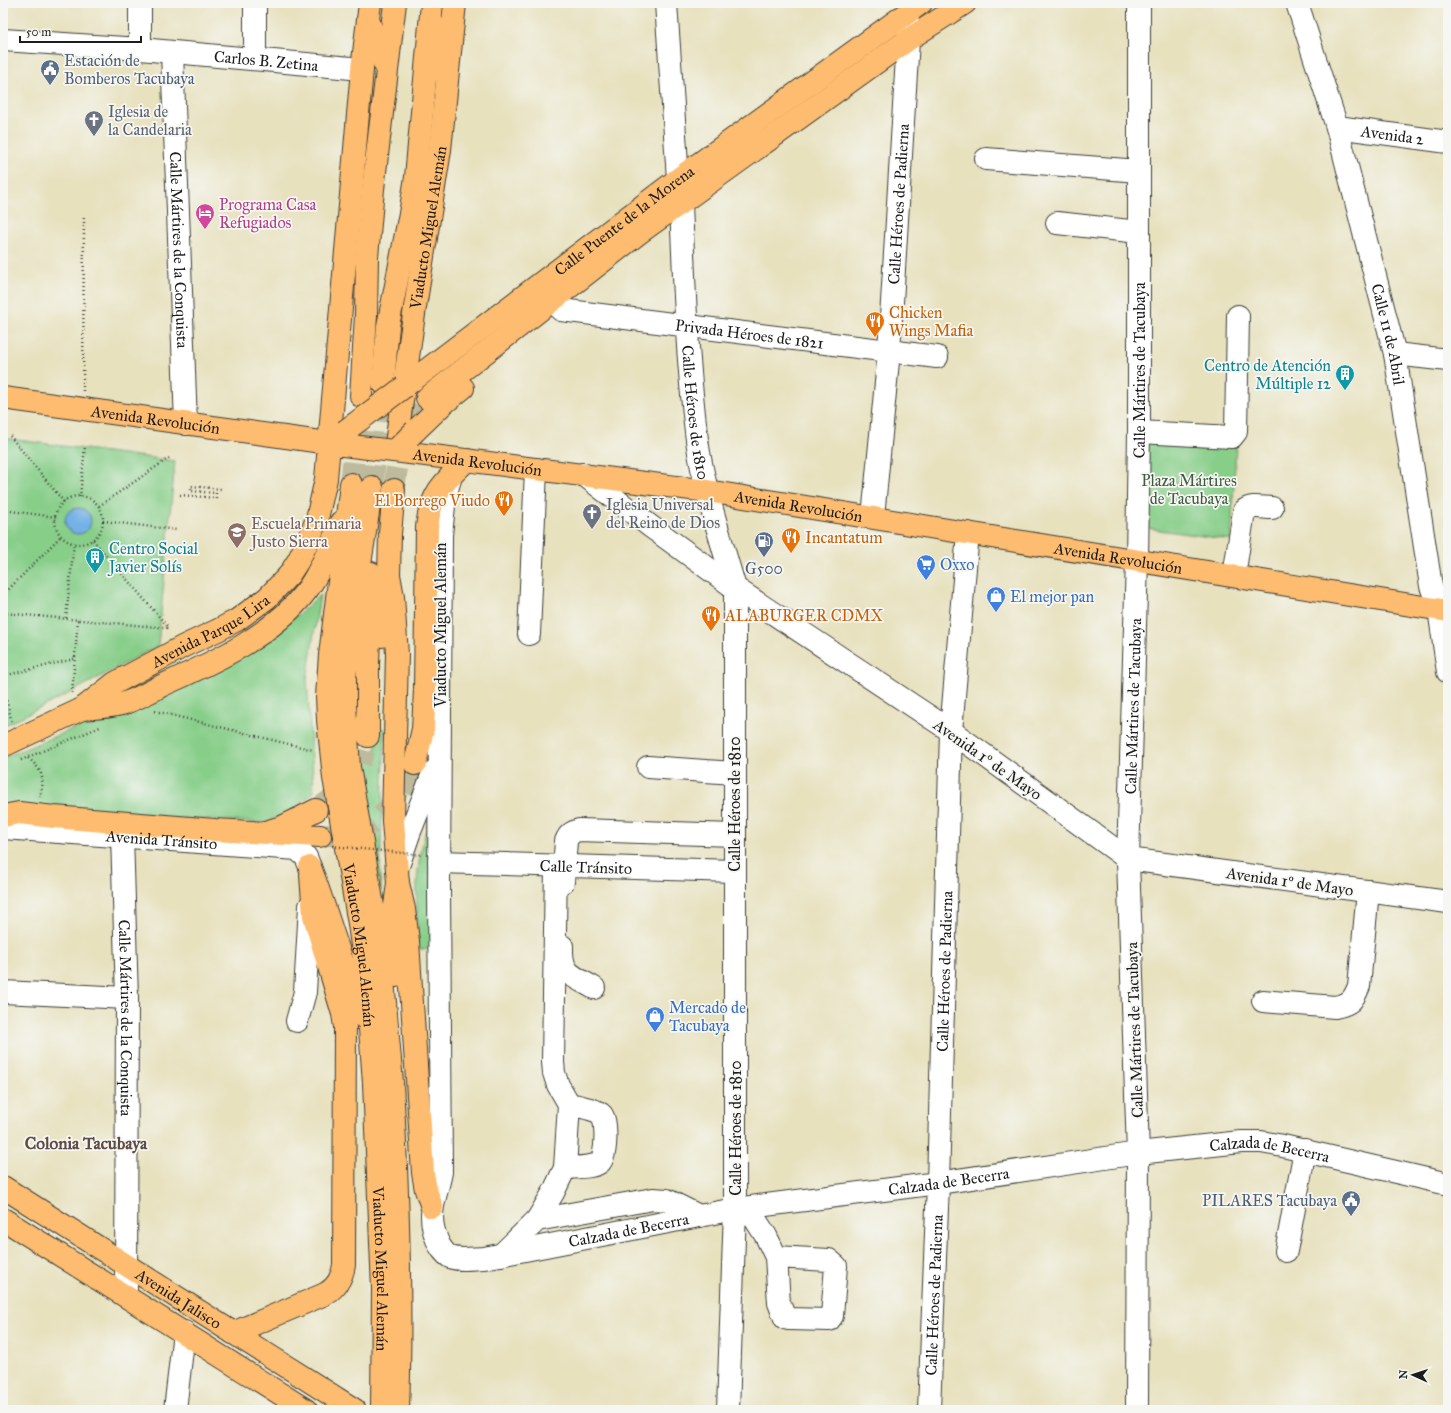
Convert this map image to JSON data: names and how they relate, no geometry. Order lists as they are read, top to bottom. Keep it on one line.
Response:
{"streets":{"main road":["Calle Puente de la Morena","Viaducto Miguel Alemán","Avenida Revolución","Avenida Parque Lira","Avenida Jalisco"],"street":["Carlos B. Zetina","Avenida 2","Calle Héroes de Padierna","Calle Mártires de la Conquista","Privada Héroes de 1821","Calle 11 de Abril","Calle Mártires de Tacubaya","Calle Héroes de 1810","Avenida 1º de Mayo","Avenida Tránsito","Calle Tránsito","Calzada de Becerra"]},"crossings":[["Carlos B. Zetina","Calle Mártires de la Conquista"],["Avenida 2","Calle 11 de Abril"],["Calle Héroes de Padierna","Calle Puente de la Morena"],["Calle Héroes de Padierna","Privada Héroes de 1821"],["Calle Héroes de Padierna","Avenida Revolución"],["Calle Héroes de Padierna","Avenida 1º de Mayo"],["Calle Héroes de Padierna","Calzada de Becerra"],["Calle Puente de la Morena","Viaducto Miguel Alemán"],["Calle Puente de la Morena","Privada Héroes de 1821"],["Calle Puente de la Morena","Calle Héroes de 1810"],["Calle Puente de la Morena","Avenida Revolución"],["Calle Puente de la Morena","Avenida Parque Lira"],["Viaducto Miguel Alemán","Avenida Revolución"],["Viaducto Miguel Alemán","Avenida Tránsito"],["Viaducto Miguel Alemán","Calle Tránsito"],["Viaducto Miguel Alemán","Calzada de Becerra"],["Viaducto Miguel Alemán","Avenida Jalisco"],["Calle Mártires de la Conquista","Avenida Revolución"],["Calle Mártires de la Conquista","Avenida Tránsito"],["Calle Mártires de la Conquista","Avenida Jalisco"],["Privada Héroes de 1821","Calle Héroes de 1810"],["Calle 11 de Abril","Avenida Revolución"],["Calle Mártires de Tacubaya","Avenida Revolución"],["Calle Mártires de Tacubaya","Avenida 1º de Mayo"],["Calle Mártires de Tacubaya","Calzada de Becerra"],["Calle Héroes de 1810","Avenida Revolución"],["Calle Héroes de 1810","Avenida 1º de Mayo"],["Calle Héroes de 1810","Calle Tránsito"],["Calle Héroes de 1810","Calzada de Becerra"],["Avenida Revolución","Avenida Parque Lira"],["Avenida Revolución","Avenida 1º de Mayo"]],"districts":["Colonia Tacubaya"],"parks":["Plaza Mártires de Tacubaya"],"places":{"public building":["Estación de Bomberos Tacubaya","PILARES Tacubaya"],"church":["Iglesia de la Candelaria","Iglesia Universal del Reino de Dios"],"hotel":["Programa Casa Refugiados"],"restaurant":["Chicken Wings Mafia","El Borrego Viudo","Incantatum","ALABURGER CDMX"],"building":["Centro de Atención Múltiple 12","Centro Social Javier Solís"],"school or university":["Escuela Primaria Justo Sierra"],"fuel station":["G500"],"supermarket":["Oxxo"],"shop":["El mejor pan","Mercado de Tacubaya"]},"scale_bar":"50 m","north":"left"}
